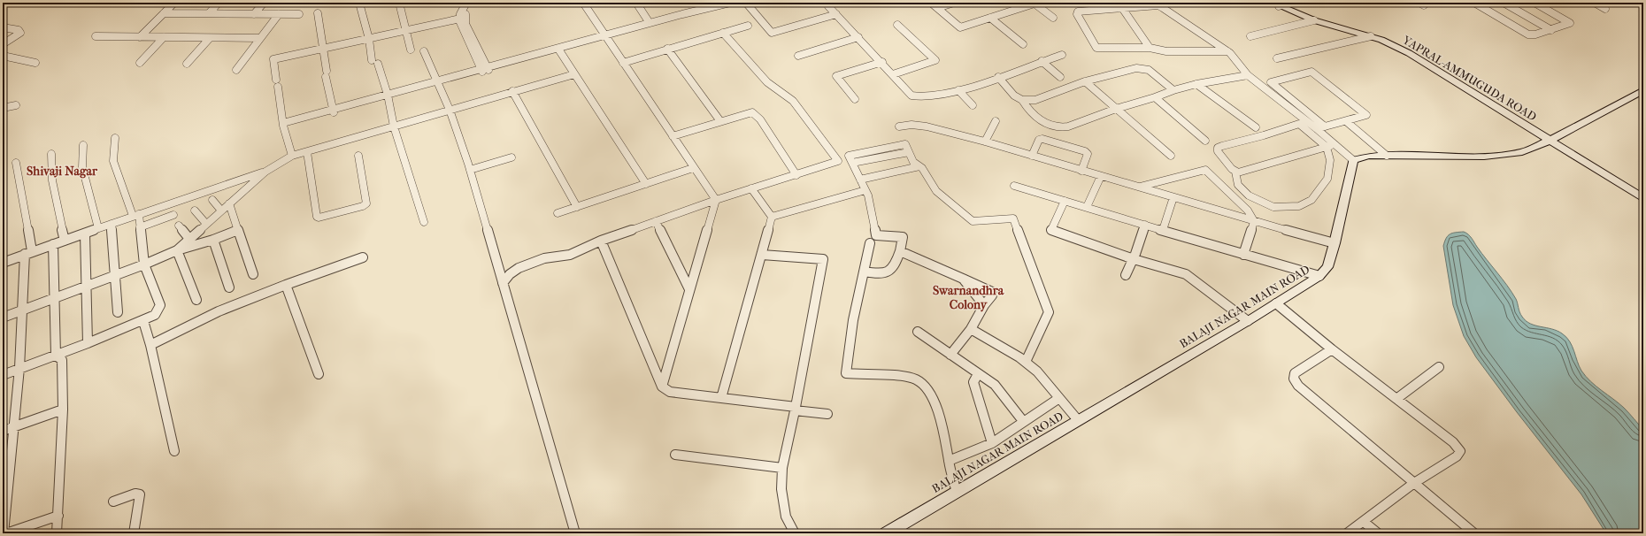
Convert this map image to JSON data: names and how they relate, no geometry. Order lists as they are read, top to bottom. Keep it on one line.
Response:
{"streets":{"street":["YAPRAL-AMMUGUDA ROAD","BALAJI NAGAR MAIN ROAD"]},"districts":["Shivaji Nagar","Swarnandhra Colony"]}
